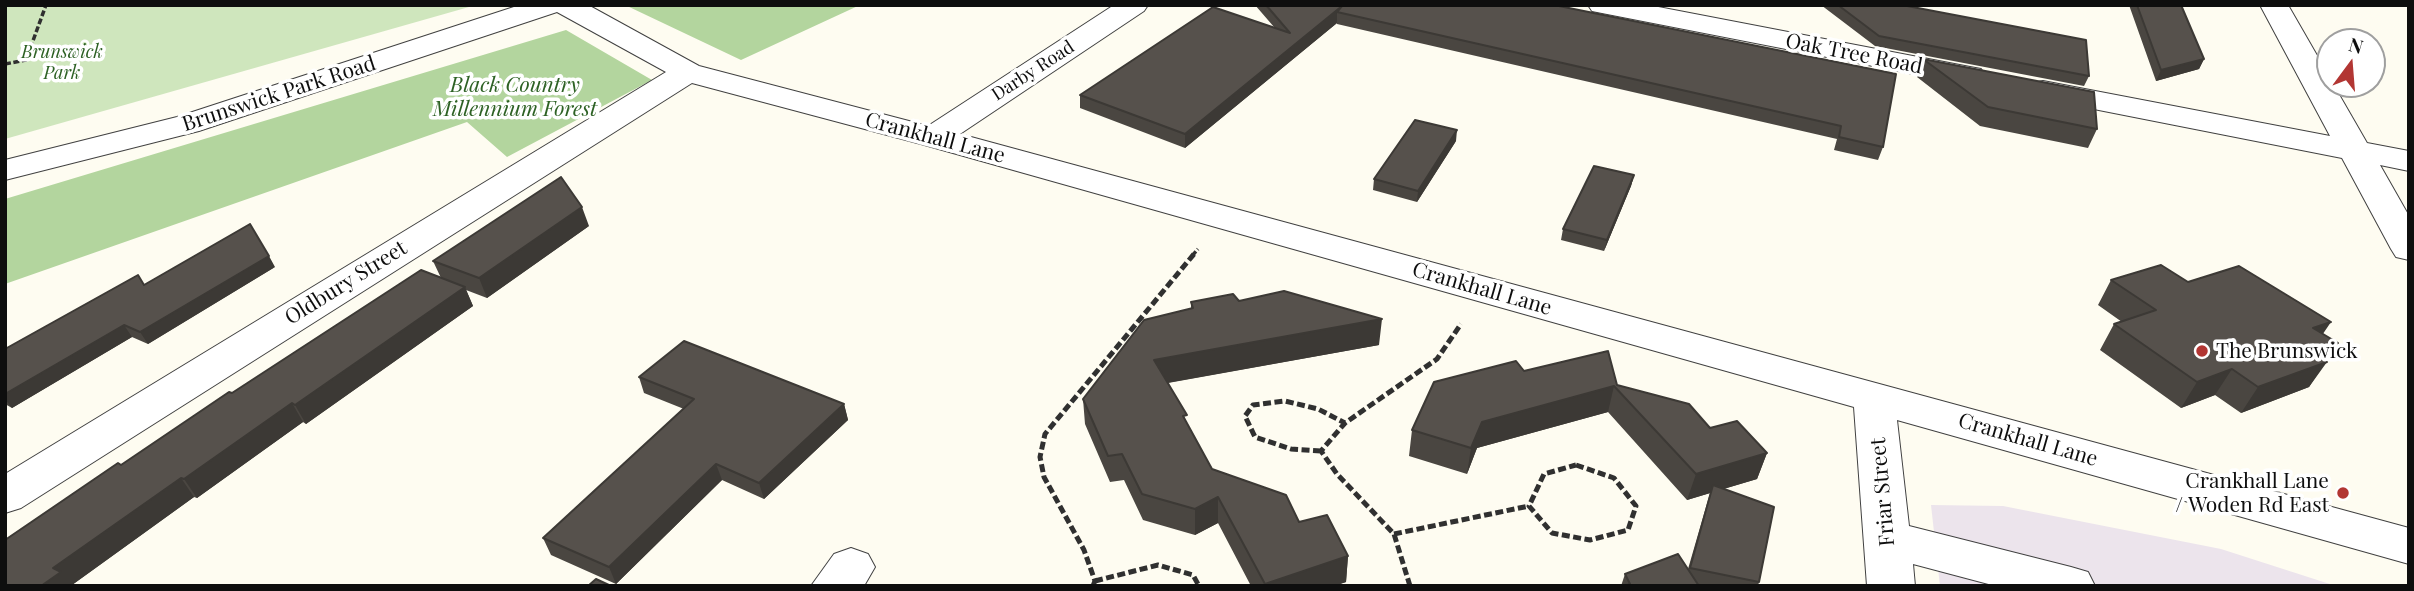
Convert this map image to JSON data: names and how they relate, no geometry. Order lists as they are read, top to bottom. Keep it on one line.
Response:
{"streets":{"street":["Oak Tree Road","Darby Road","Brunswick Park Road","Crankhall Lane","Oldbury Street","Friar Street"]},"crossings":[["Darby Road","Crankhall Lane"],["Crankhall Lane","Oldbury Street"],["Crankhall Lane","Friar Street"]],"parks":["Brunswick Park","Black Country Millennium Forest"],"places":["The Brunswick","Crankhall Lane / Woden Rd East"],"north":"top"}
